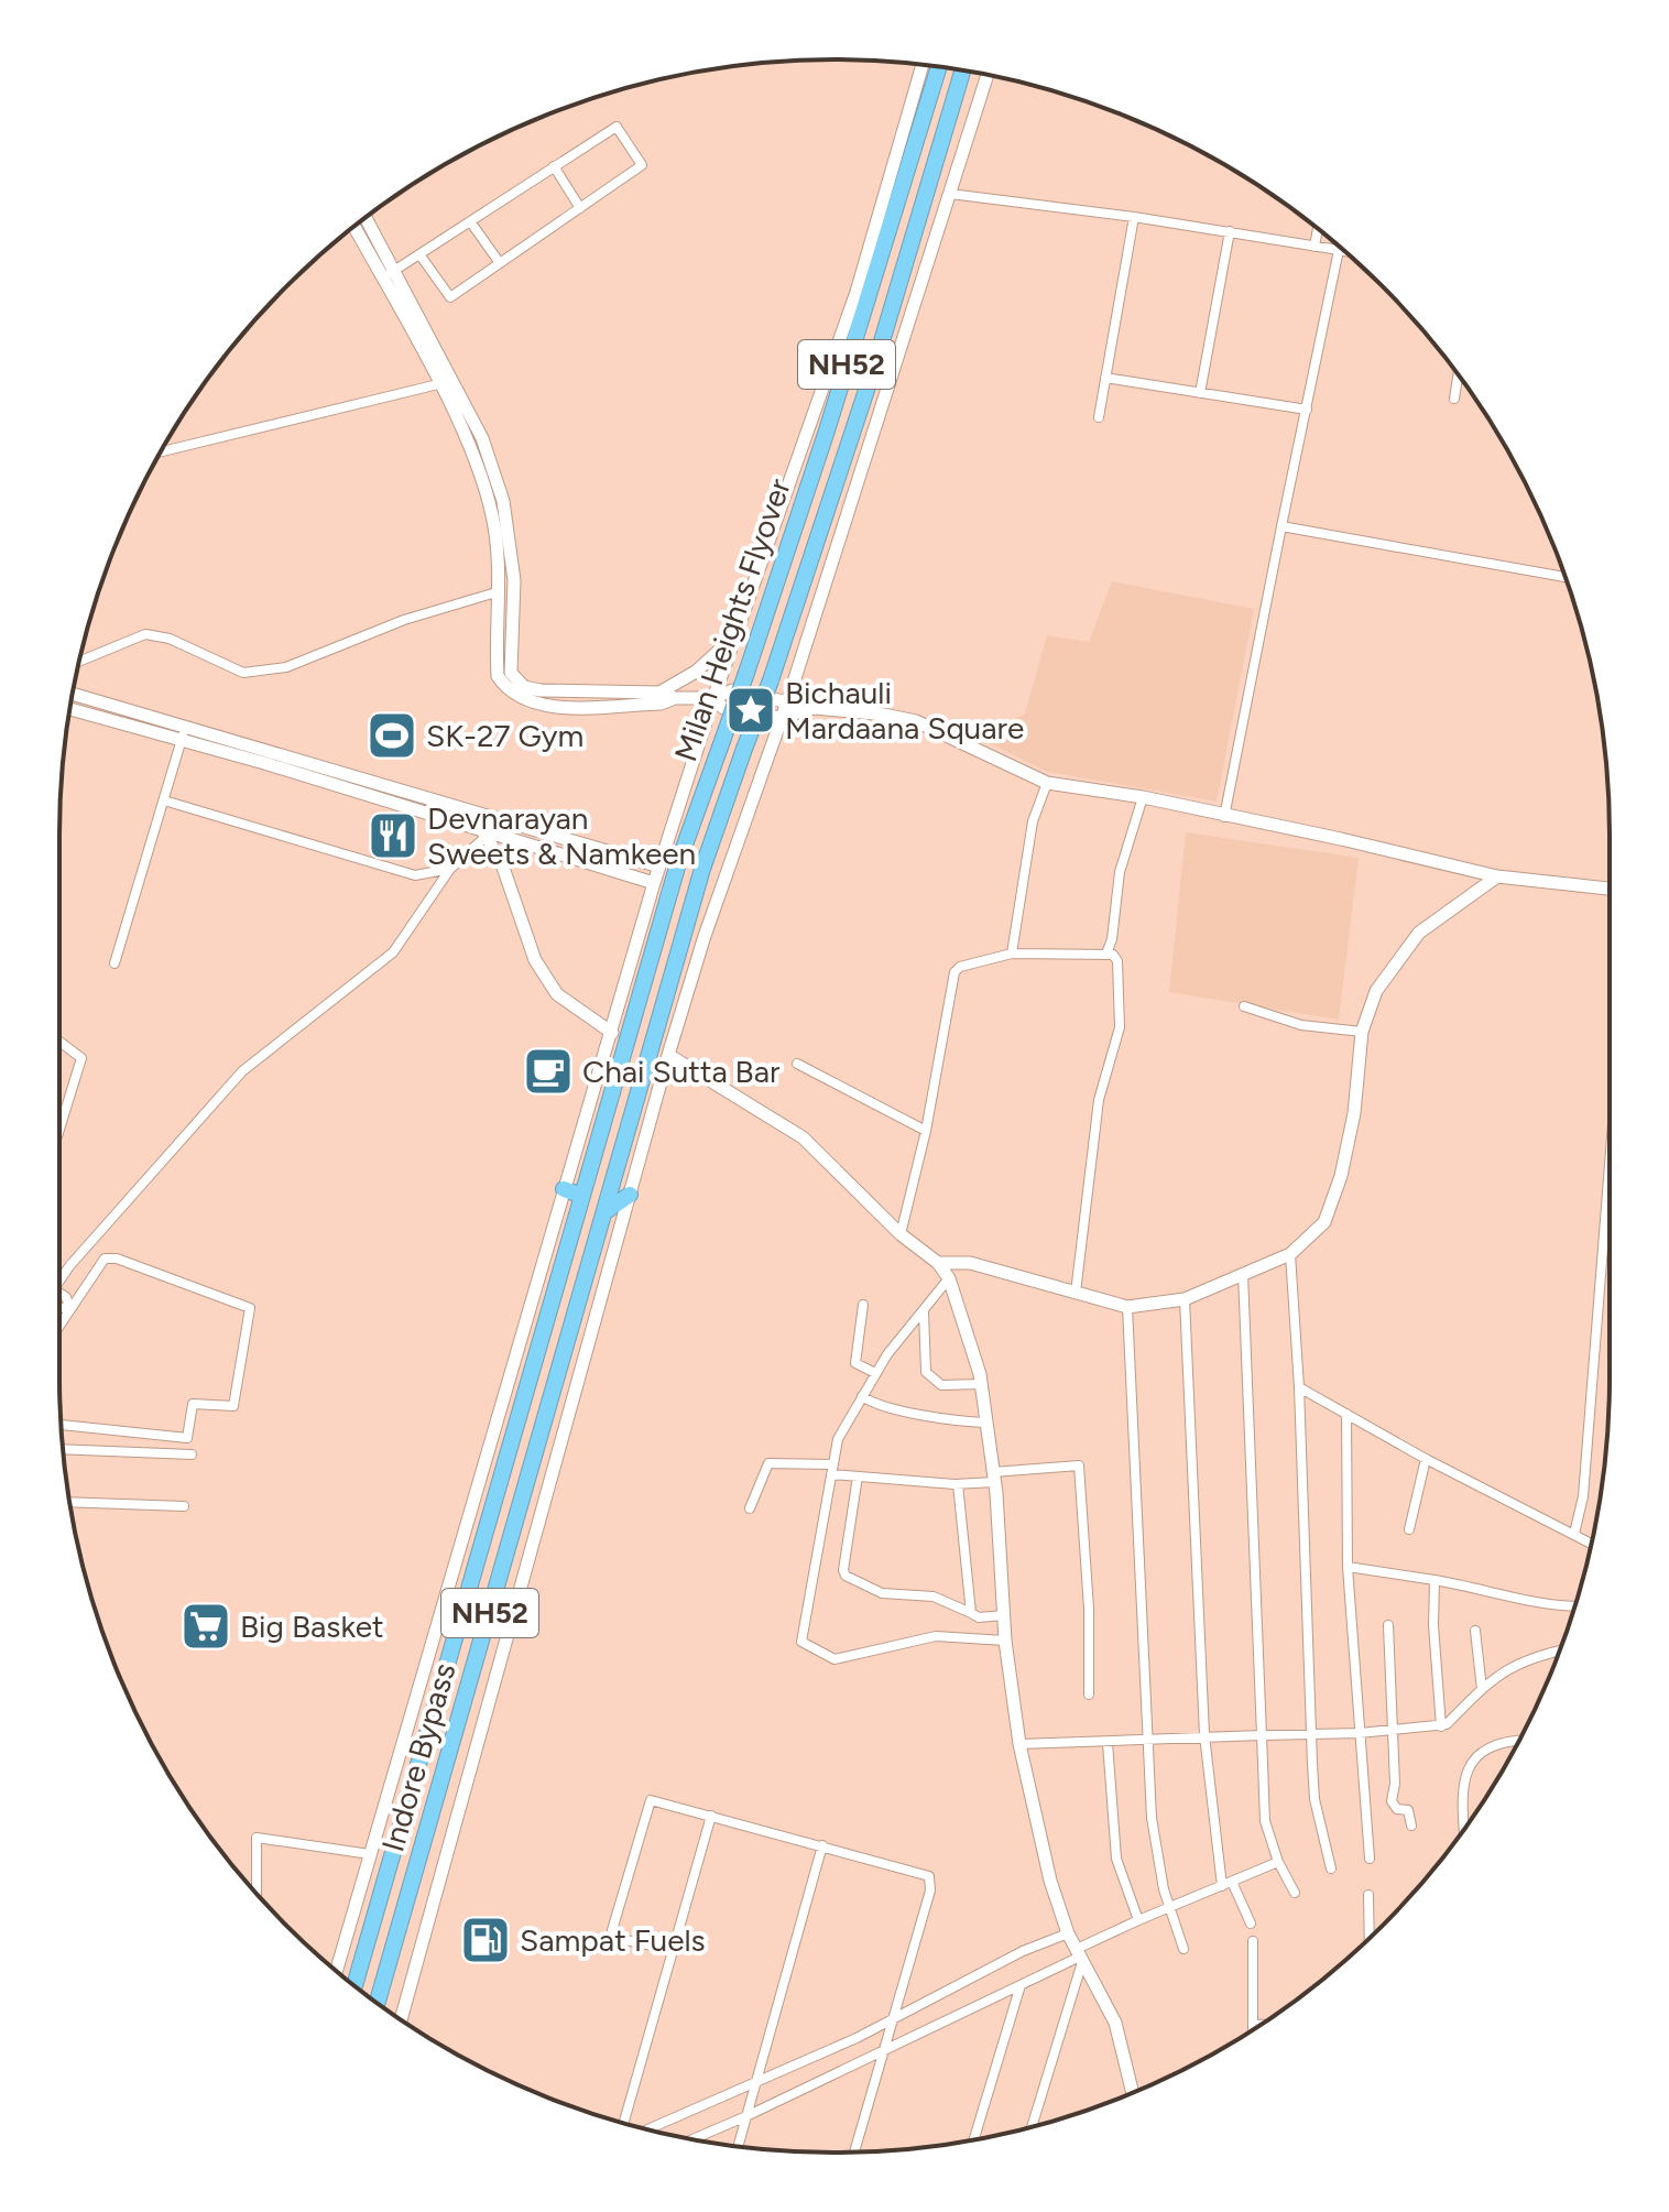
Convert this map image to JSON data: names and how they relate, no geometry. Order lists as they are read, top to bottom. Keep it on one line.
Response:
{"streets":{"highway":["NH52","Milan Heights Flyover","Indore Bypass"]},"crossings":[["Milan Heights Flyover","Indore Bypass"]],"places":{"place":["Bichauli Mardaana Square"],"sports":["SK-27 Gym"],"restaurant":["Devnarayan Sweets & Namkeen"],"cafe":["Chai Sutta Bar"],"supermarket":["Big Basket"],"fuel station":["Sampat Fuels"]}}
